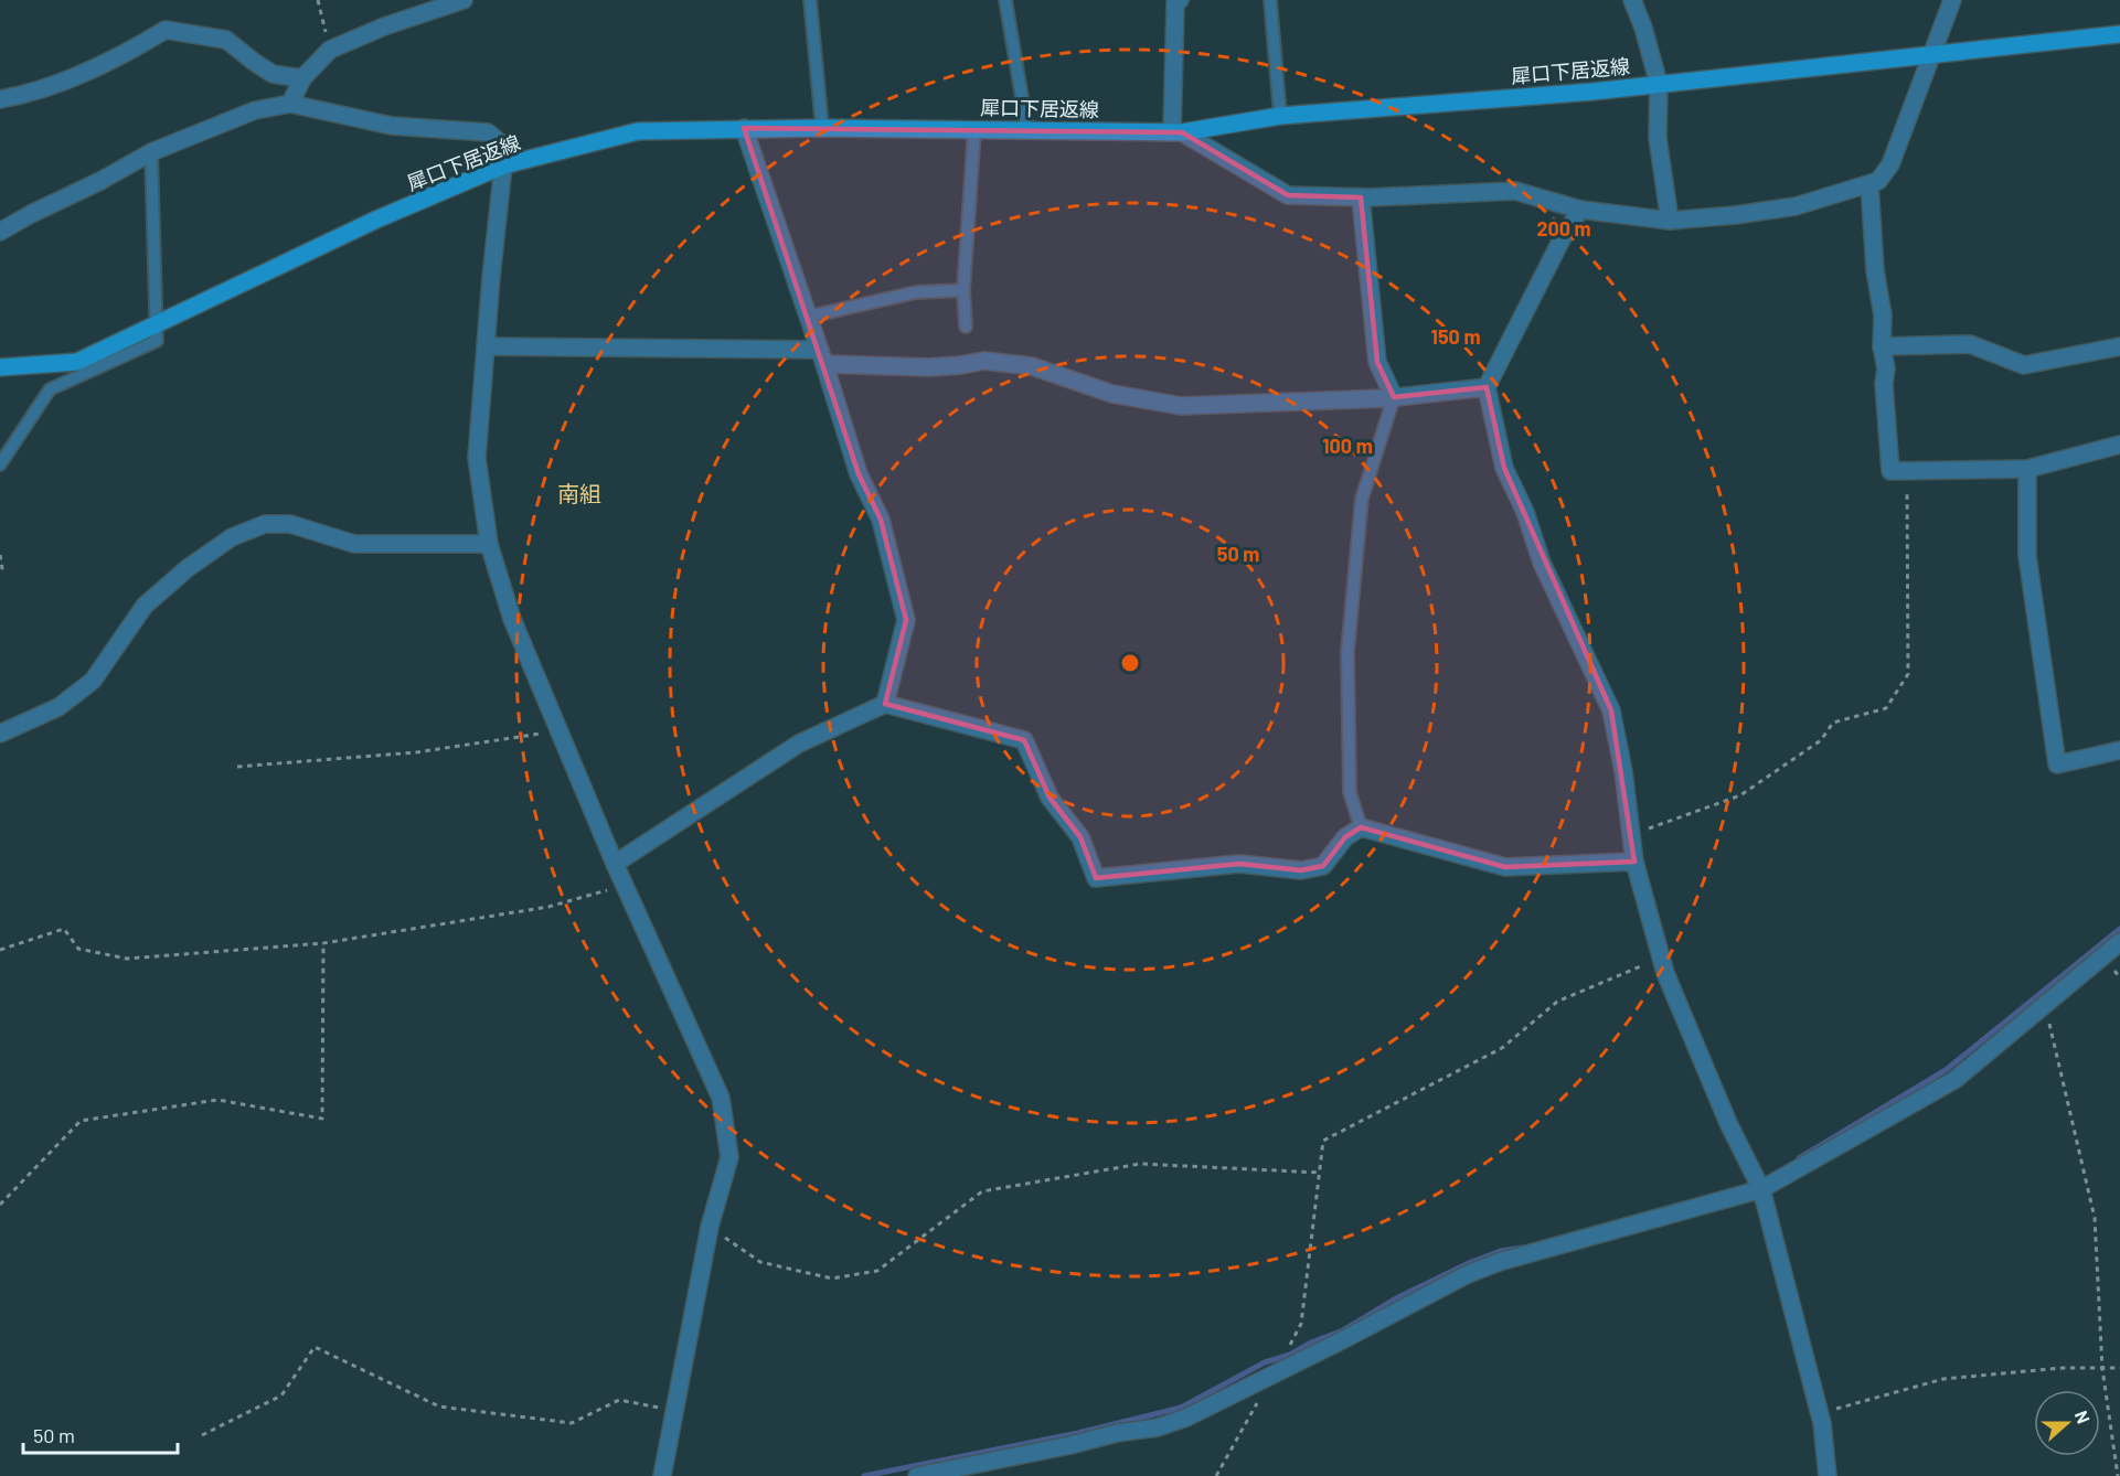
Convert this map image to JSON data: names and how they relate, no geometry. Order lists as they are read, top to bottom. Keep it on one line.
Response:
{"streets":{"main road":["犀口下居返線"]},"districts":["南組"],"scale_bar":"50 m","north":"right","rings":["200 m","150 m","100 m","50 m"]}
